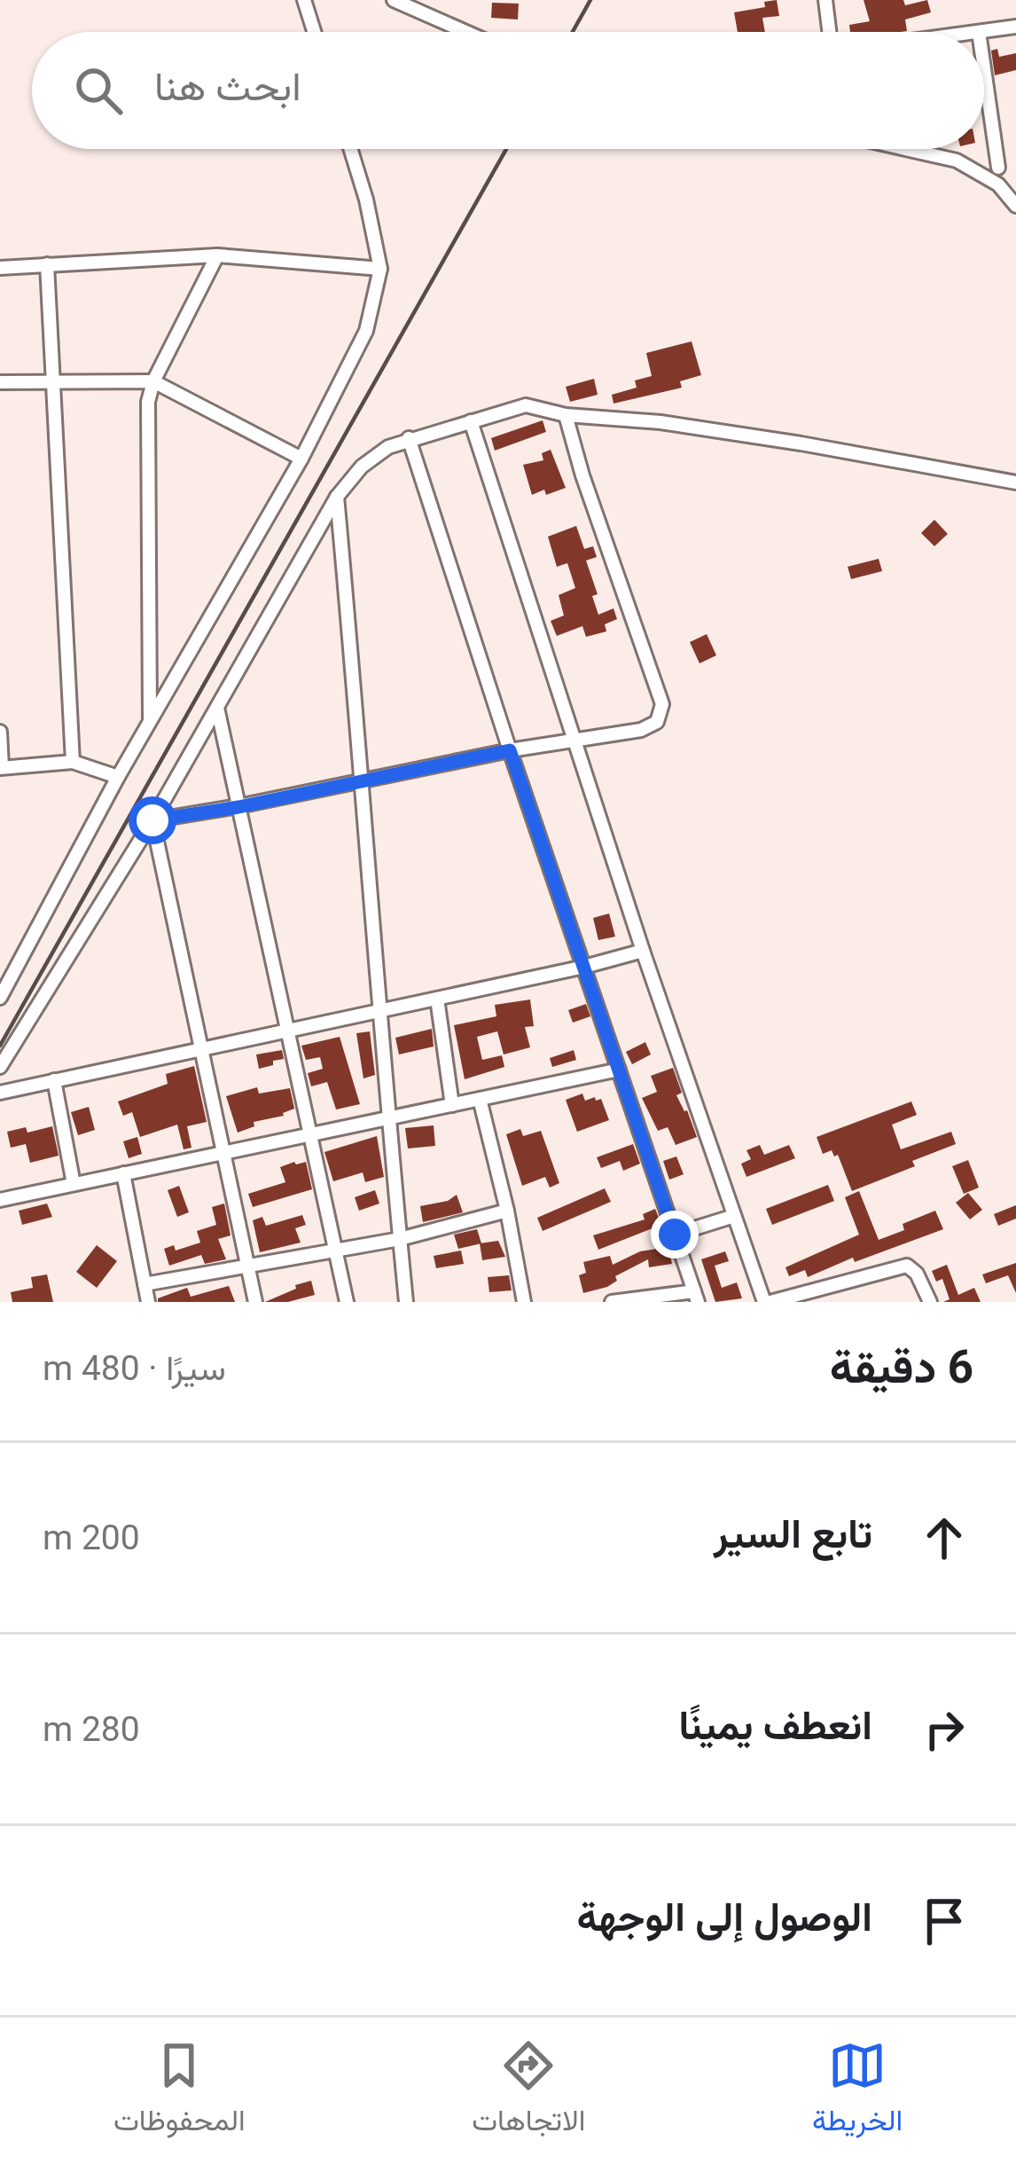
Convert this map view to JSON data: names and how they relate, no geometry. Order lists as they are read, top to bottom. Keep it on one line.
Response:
{"page":{"search":"ابحث هنا","heading":["6 دقيقة","سيرًا · 480 m"],"list":[["تابع السير","200 m"],["انعطف يمينًا","280 m"],"الوصول إلى الوجهة"],"nav":["الخريطة","الاتجاهات","المحفوظات"]}}
